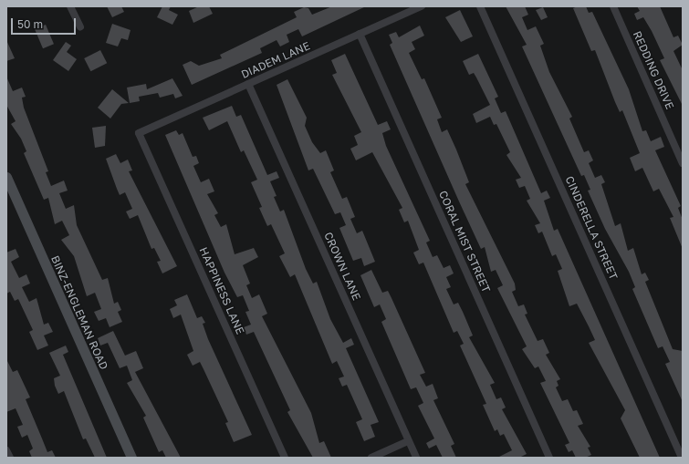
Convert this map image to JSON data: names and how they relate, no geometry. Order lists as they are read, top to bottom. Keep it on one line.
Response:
{"streets":{"street":["DIADEM LANE","REDDING DRIVE","CINDERELLA STREET","CORAL MIST STREET","CROWN LANE","HAPPINESS LANE","BINZ-ENGLEMAN ROAD"]},"crossings":[["DIADEM LANE","CORAL MIST STREET"],["DIADEM LANE","CROWN LANE"],["DIADEM LANE","HAPPINESS LANE"]],"scale_bar":"50 m"}
